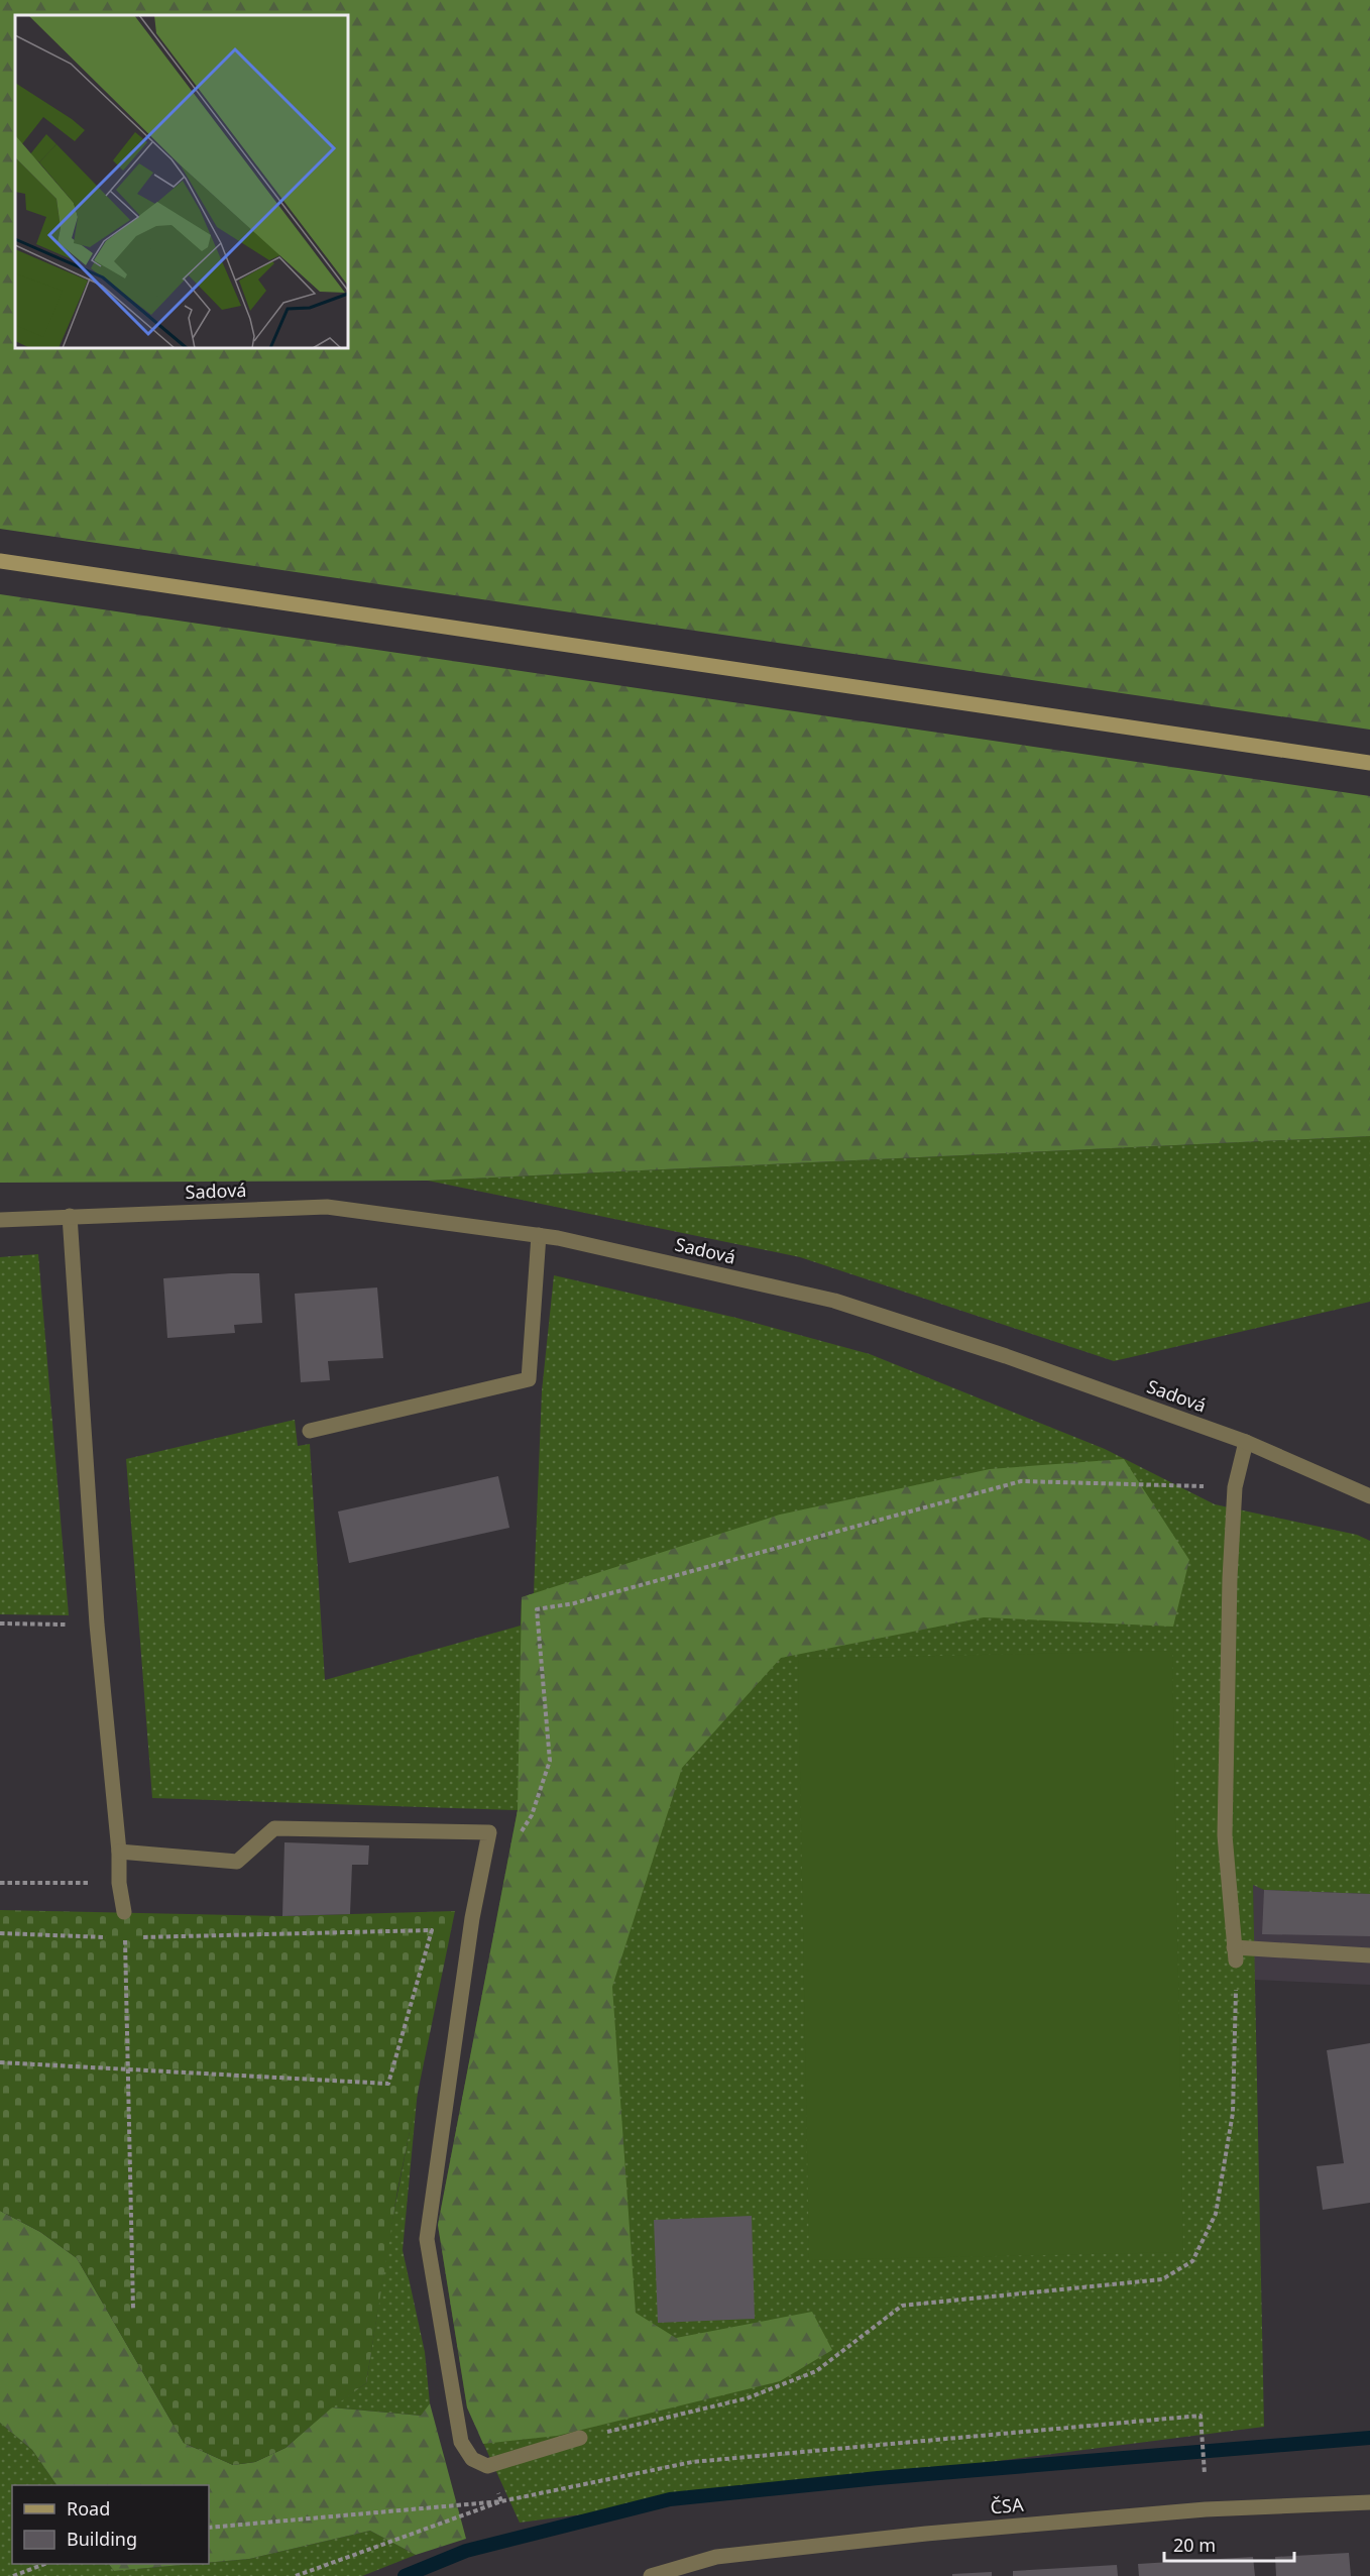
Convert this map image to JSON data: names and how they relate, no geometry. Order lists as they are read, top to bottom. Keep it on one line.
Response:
{"streets":{"street":["Sadová","ČSA"]},"legend":["Road","Building"],"scale_bar":"20 m"}
